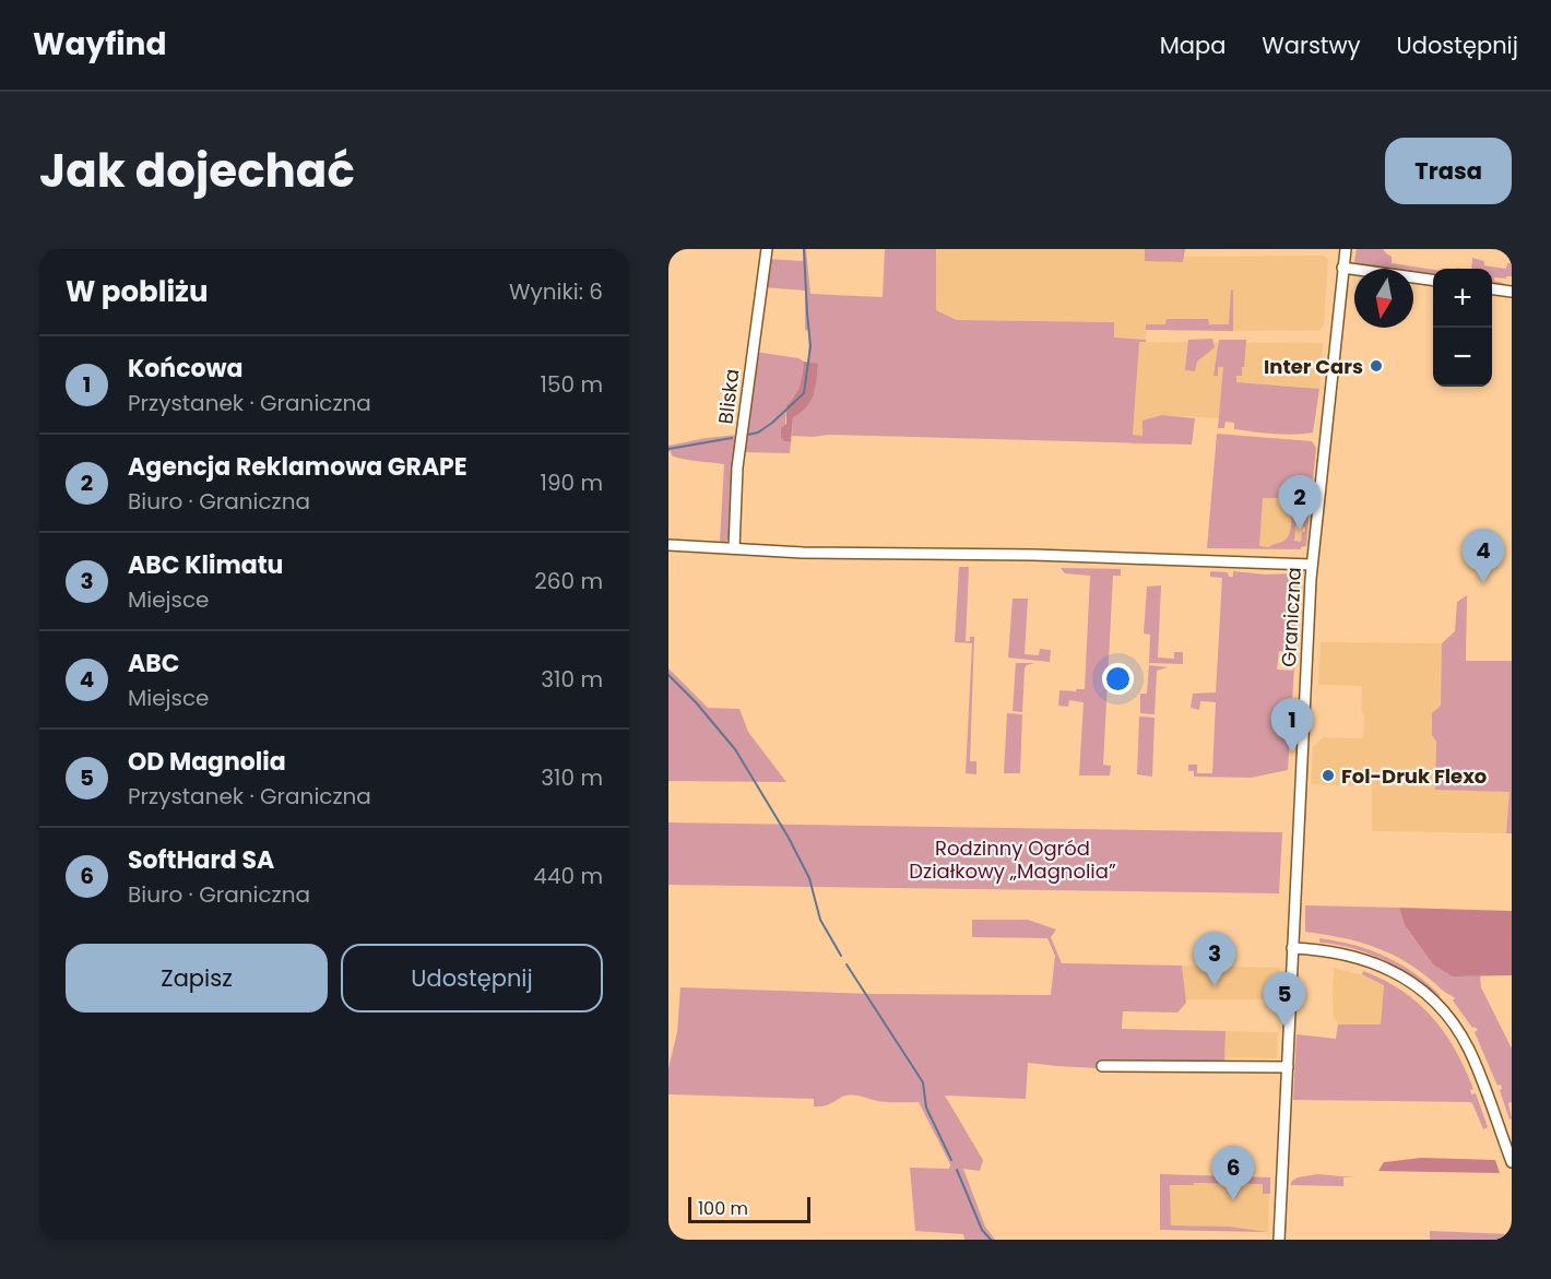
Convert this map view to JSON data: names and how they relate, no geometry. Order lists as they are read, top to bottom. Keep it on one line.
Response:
{"streets":{"street":["Bliska","Graniczna"]},"parks":["Rodzinny Ogród Działkowy „Magnolia”"],"places":["Inter Cars","Fol-Druk Flexo"],"scale_bar":"100 m","north":"bottom","page":{"header":"Wayfind","nav":["Mapa","Warstwy","Udostępnij"],"title":"Jak dojechać","buttons":["Trasa",["Zapisz","Udostępnij"]],"heading":["W pobliżu","Wyniki: 6"],"map_buttons":["+","−"],"list":[{"mark":"1","name":"Końcowa","note":"Przystanek · Graniczna","value":"150 m"},{"mark":"2","name":"Agencja Reklamowa GRAPE","note":"Biuro · Graniczna","value":"190 m"},{"mark":"3","name":"ABC Klimatu","note":"Miejsce","value":"260 m"},{"mark":"4","name":"ABC","note":"Miejsce","value":"310 m"},{"mark":"5","name":"OD Magnolia","note":"Przystanek · Graniczna","value":"310 m"},{"mark":"6","name":"SoftHard SA","note":"Biuro · Graniczna","value":"440 m"}],"pins":["2","4","1","3","5","6"],"scale":"100 m"}}
